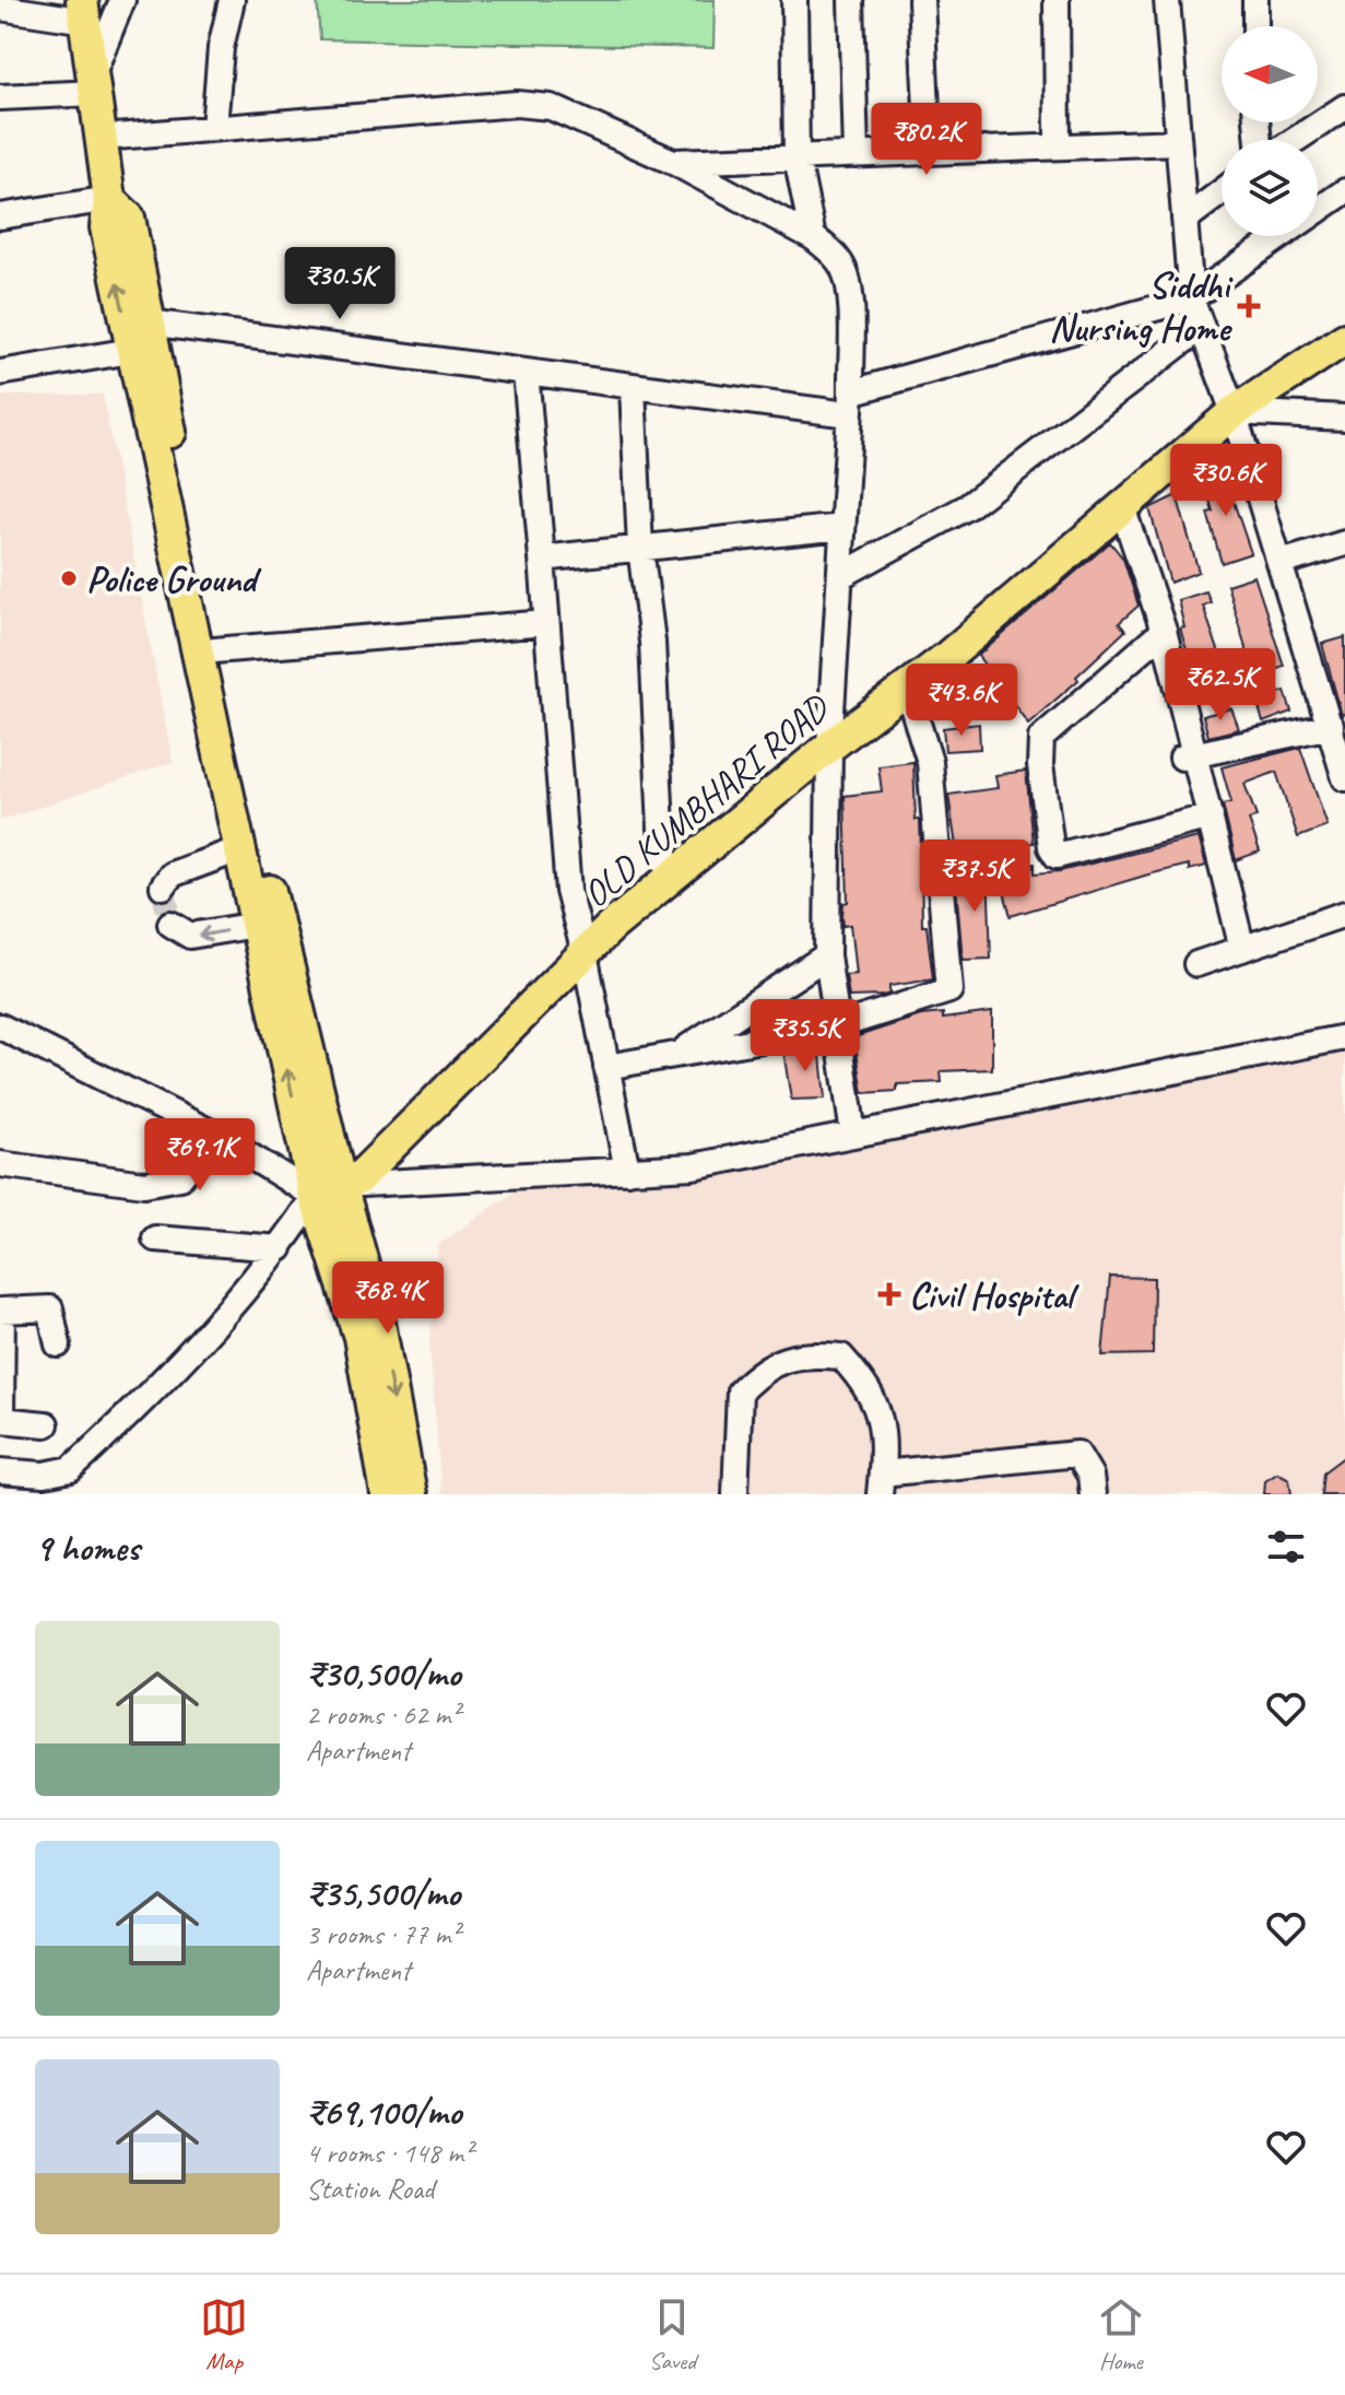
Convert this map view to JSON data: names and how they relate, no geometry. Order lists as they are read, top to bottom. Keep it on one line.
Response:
{"streets":{"main road":["OLD KUMBHARI ROAD"]},"places":{"health":["Siddhi Nursing Home","Civil Hospital"],"other":["Police Ground"]},"north":"left","page":{"price":["₹80.2K","₹30.5K","₹30.6K","₹62.5K","₹43.6K","₹37.5K","₹35.5K","₹69.1K","₹68.4K"],"heading":"9 homes","list":[{"name":"₹30,500/mo","note":"2 rooms · 62 m² · Apartment"},{"name":"₹35,500/mo","note":"3 rooms · 77 m² · Apartment"},{"name":"₹69,100/mo","note":"4 rooms · 148 m² · Station Road"}],"tabs":["Map","Saved","Home"]}}
